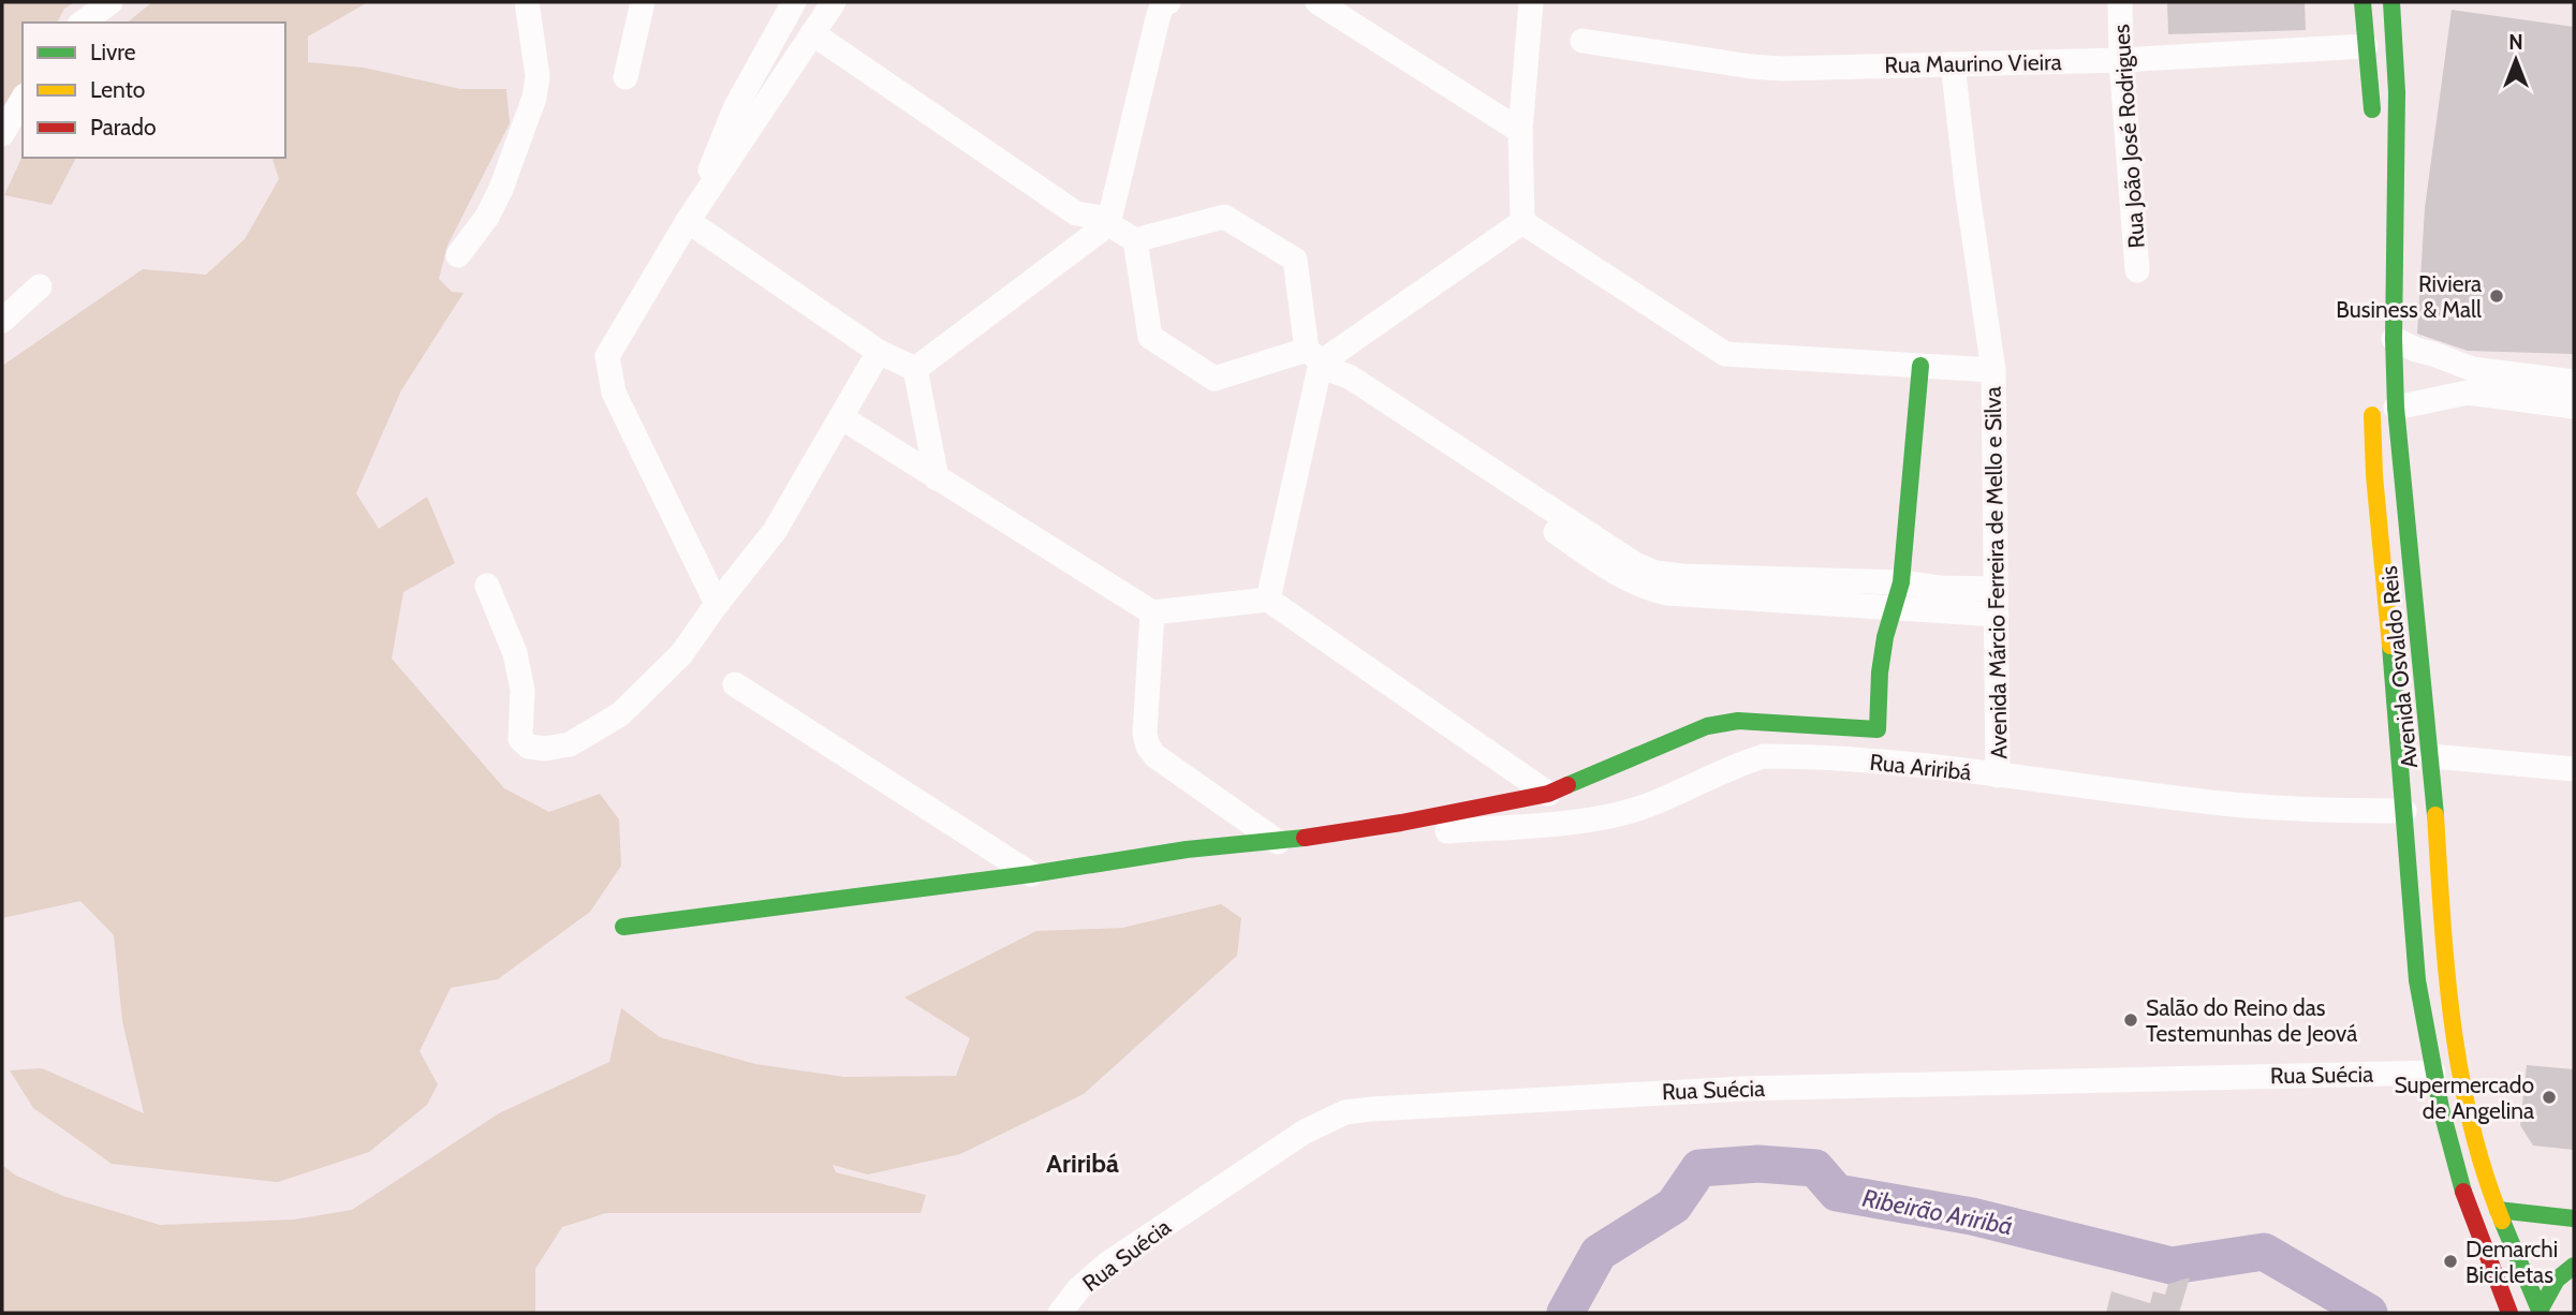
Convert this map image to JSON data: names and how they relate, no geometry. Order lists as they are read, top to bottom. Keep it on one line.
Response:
{"streets":{"main road":["Avenida Osvaldo Reis"],"street":["Rua Maurino Vieira","Rua João José Rodrigues","Avenida Márcio Ferreira de Mello e Silva","Rua Ariribá","Rua Suécia"]},"crossings":[["Rua Maurino Vieira","Rua João José Rodrigues"],["Rua Maurino Vieira","Avenida Márcio Ferreira de Mello e Silva"],["Avenida Márcio Ferreira de Mello e Silva","Rua Ariribá"],["Avenida Osvaldo Reis","Rua Ariribá"],["Avenida Osvaldo Reis","Rua Suécia"]],"districts":["Ariribá"],"water":["Ribeirão Ariribá"],"places":["Riviera Business & Mall","Salão do Reino das Testemunhas de Jeová","Supermercado de Angelina","Demarchi Bicicletas"],"legend":["Livre","Lento","Parado"],"north":"top"}
